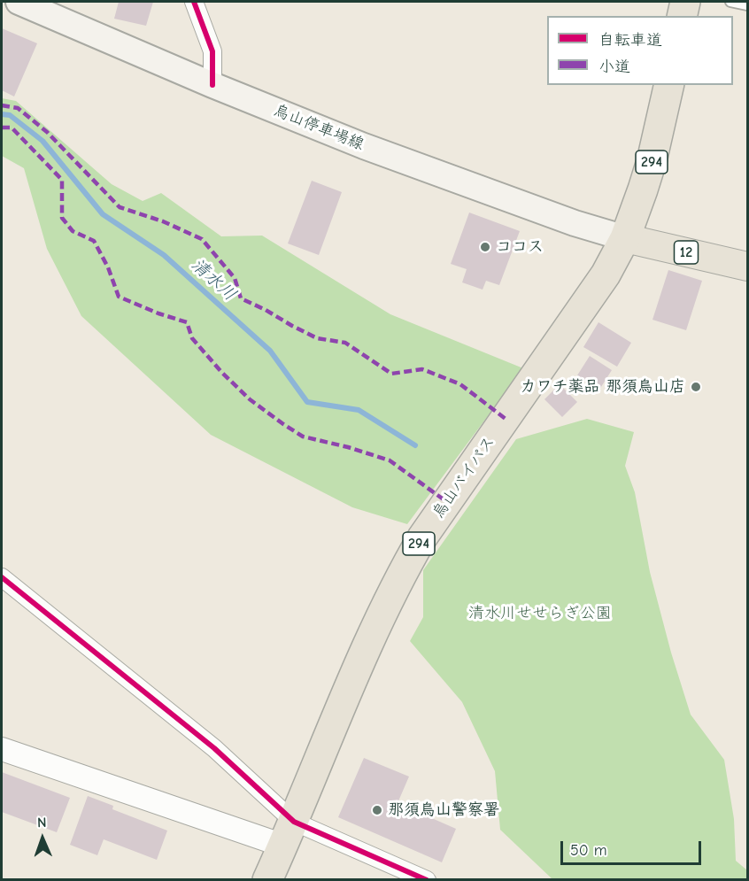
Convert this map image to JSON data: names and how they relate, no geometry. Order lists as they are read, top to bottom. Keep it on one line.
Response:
{"streets":{"highway":["294","烏山バイパス"],"main road":["烏山停車場線","12"]},"crossings":[["烏山停車場線","12"],["烏山停車場線","烏山バイパス"],["12","烏山バイパス"]],"water":["清水川"],"parks":["清水川せせらぎ公園"],"places":["ココス","カワチ薬品 那須烏山店","那須烏山警察署"],"legend":["自転車道","小道"],"scale_bar":"50 m","north":"top"}
